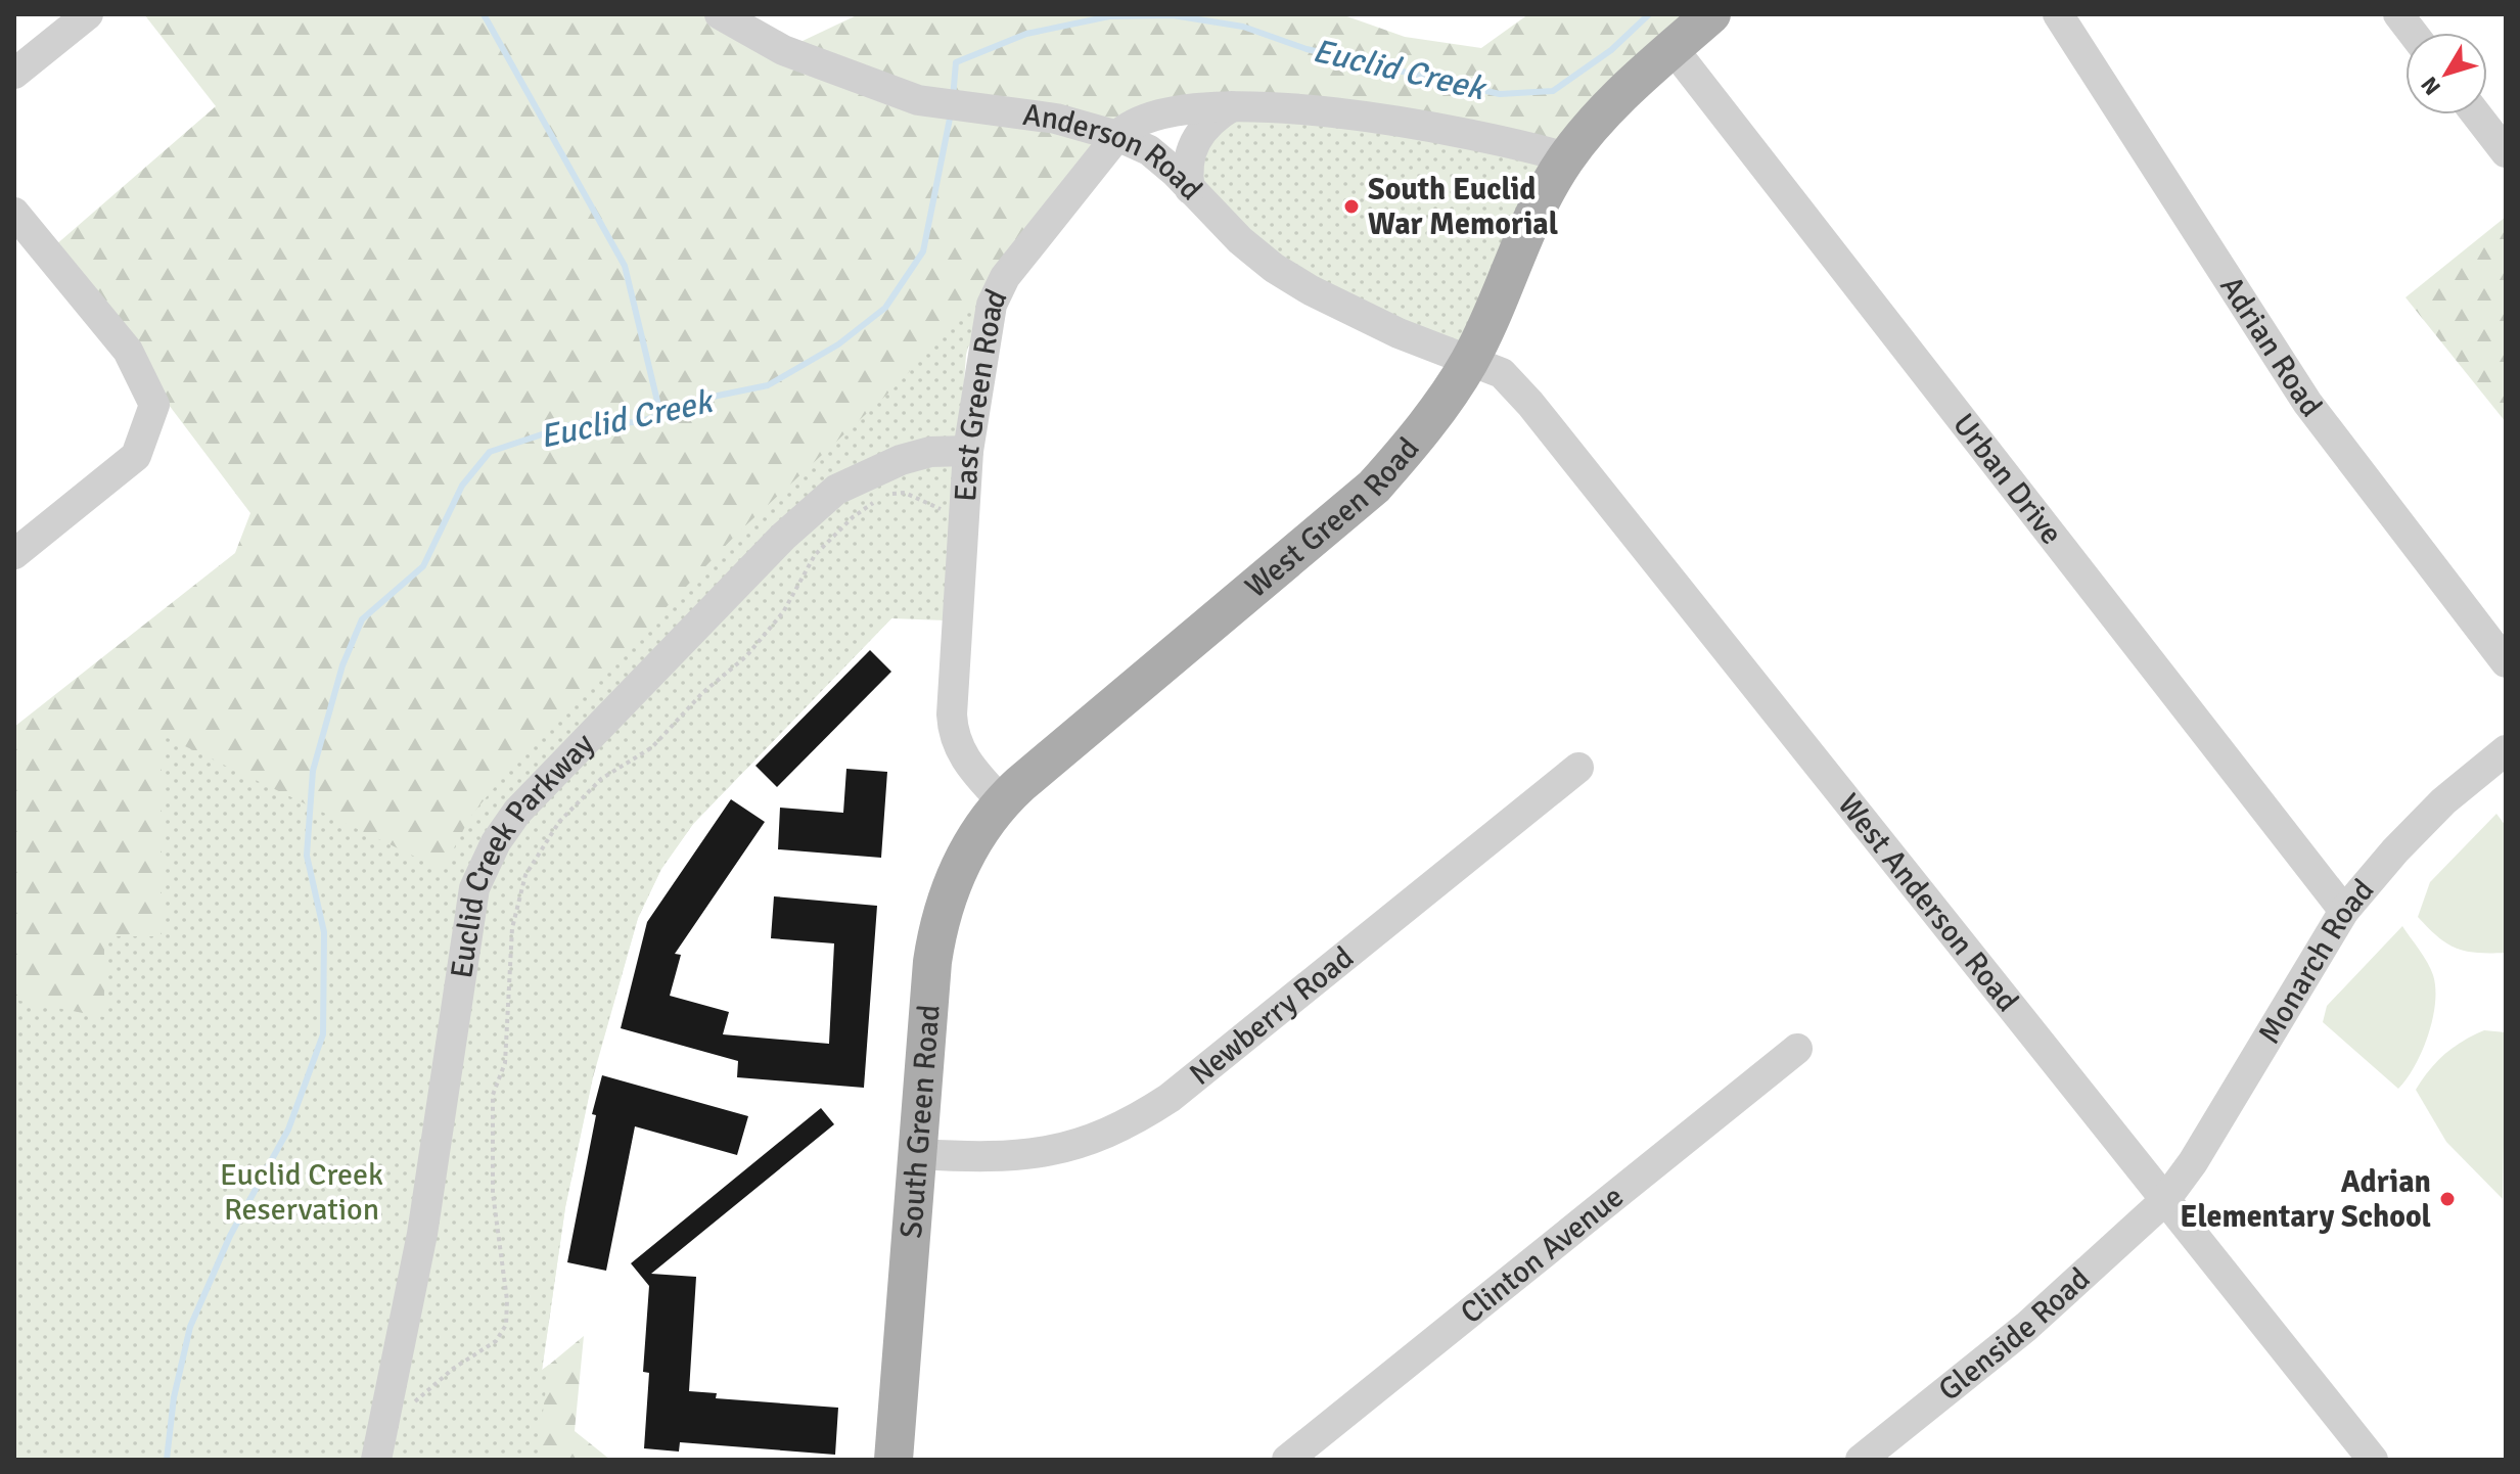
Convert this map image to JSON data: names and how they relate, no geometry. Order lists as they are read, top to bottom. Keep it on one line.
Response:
{"streets":{"main road":["West Green Road","South Green Road"],"street":["Anderson Road","Adrian Road","East Green Road","Urban Drive","Euclid Creek Parkway","West Anderson Road","Monarch Road","Newberry Road","Clinton Avenue","Glenside Road"]},"crossings":[["Anderson Road","East Green Road"],["Anderson Road","West Green Road"],["Anderson Road","West Anderson Road"],["East Green Road","West Green Road"],["East Green Road","Euclid Creek Parkway"],["East Green Road","South Green Road"],["Urban Drive","Monarch Road"],["West Green Road","West Anderson Road"],["West Green Road","South Green Road"],["West Anderson Road","Monarch Road"],["West Anderson Road","Glenside Road"],["Monarch Road","Glenside Road"],["Newberry Road","South Green Road"]],"water":["Euclid Creek"],"parks":["Euclid Creek Reservation"],"places":["South Euclid War Memorial","Adrian Elementary School"],"north":"bottom left"}
